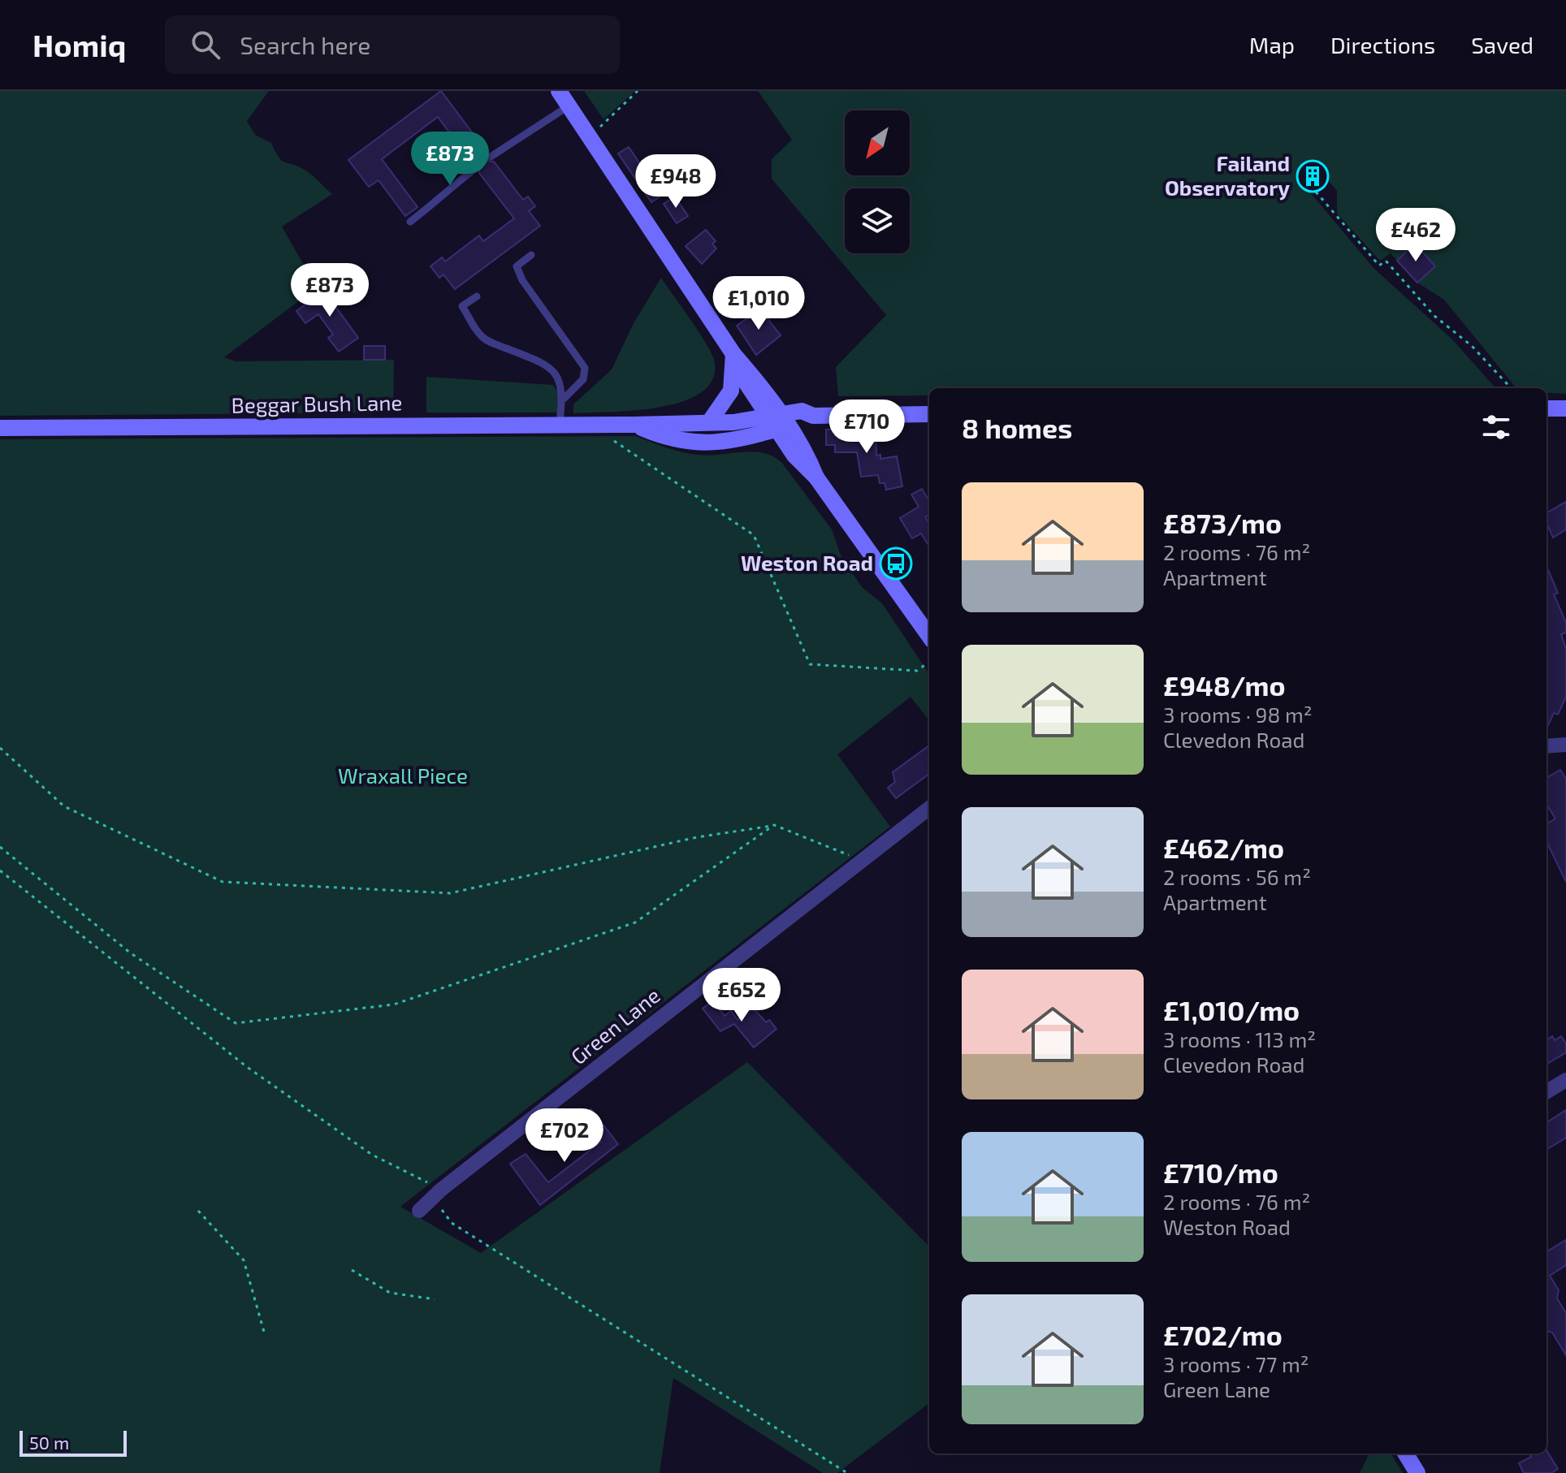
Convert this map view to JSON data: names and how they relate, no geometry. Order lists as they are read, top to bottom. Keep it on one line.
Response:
{"streets":{"main road":["Beggar Bush Lane"],"street":["Green Lane"]},"parks":["Wraxall Piece"],"places":{"building":["Failand Observatory"],"bus stop":["Weston Road"]},"scale_bar":"50 m","north":"bottom left","page":{"header":"Homiq","search":"Search here","nav":["Map","Directions","Saved"],"price":["£873","£948","£462","£873","£1,010","£710","£652","£702"],"heading":"8 homes","list":[{"name":"£873/mo","note":"2 rooms · 76 m² · Apartment"},{"name":"£948/mo","note":"3 rooms · 98 m² · Clevedon Road"},{"name":"£462/mo","note":"2 rooms · 56 m² · Apartment"},{"name":"£1,010/mo","note":"3 rooms · 113 m² · Clevedon Road"},{"name":"£710/mo","note":"2 rooms · 76 m² · Weston Road"},{"name":"£702/mo","note":"3 rooms · 77 m² · Green Lane"}],"scale":"50 m"}}
